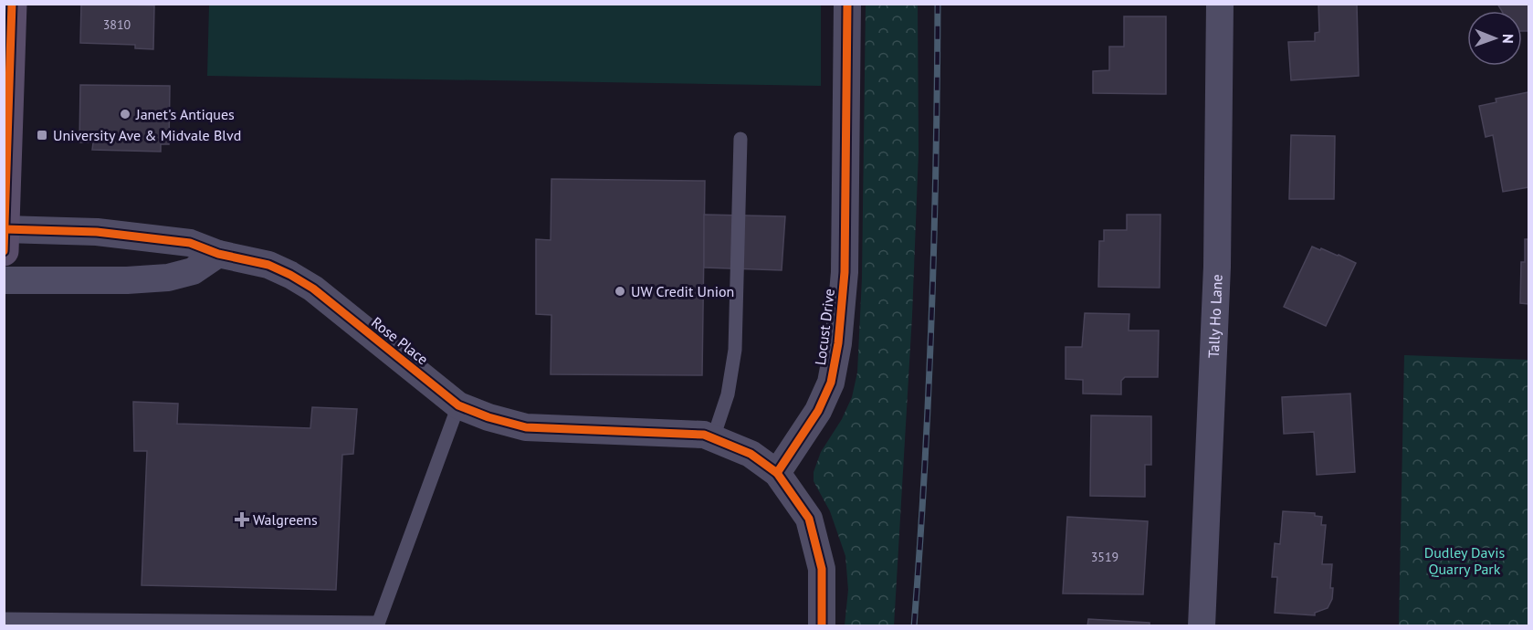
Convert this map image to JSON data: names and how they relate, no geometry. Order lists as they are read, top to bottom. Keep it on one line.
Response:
{"streets":{"street":["Tally Ho Lane","Locust Drive","Rose Place"]},"crossings":[["Locust Drive","Rose Place"]],"parks":["Dudley Davis Quarry Park"],"places":{"other":["Janet's Antiques","UW Credit Union"],"transit":["University Ave & Midvale Blvd"],"health":["Walgreens"]},"house_numbers":["3810","3519"],"north":"right"}
